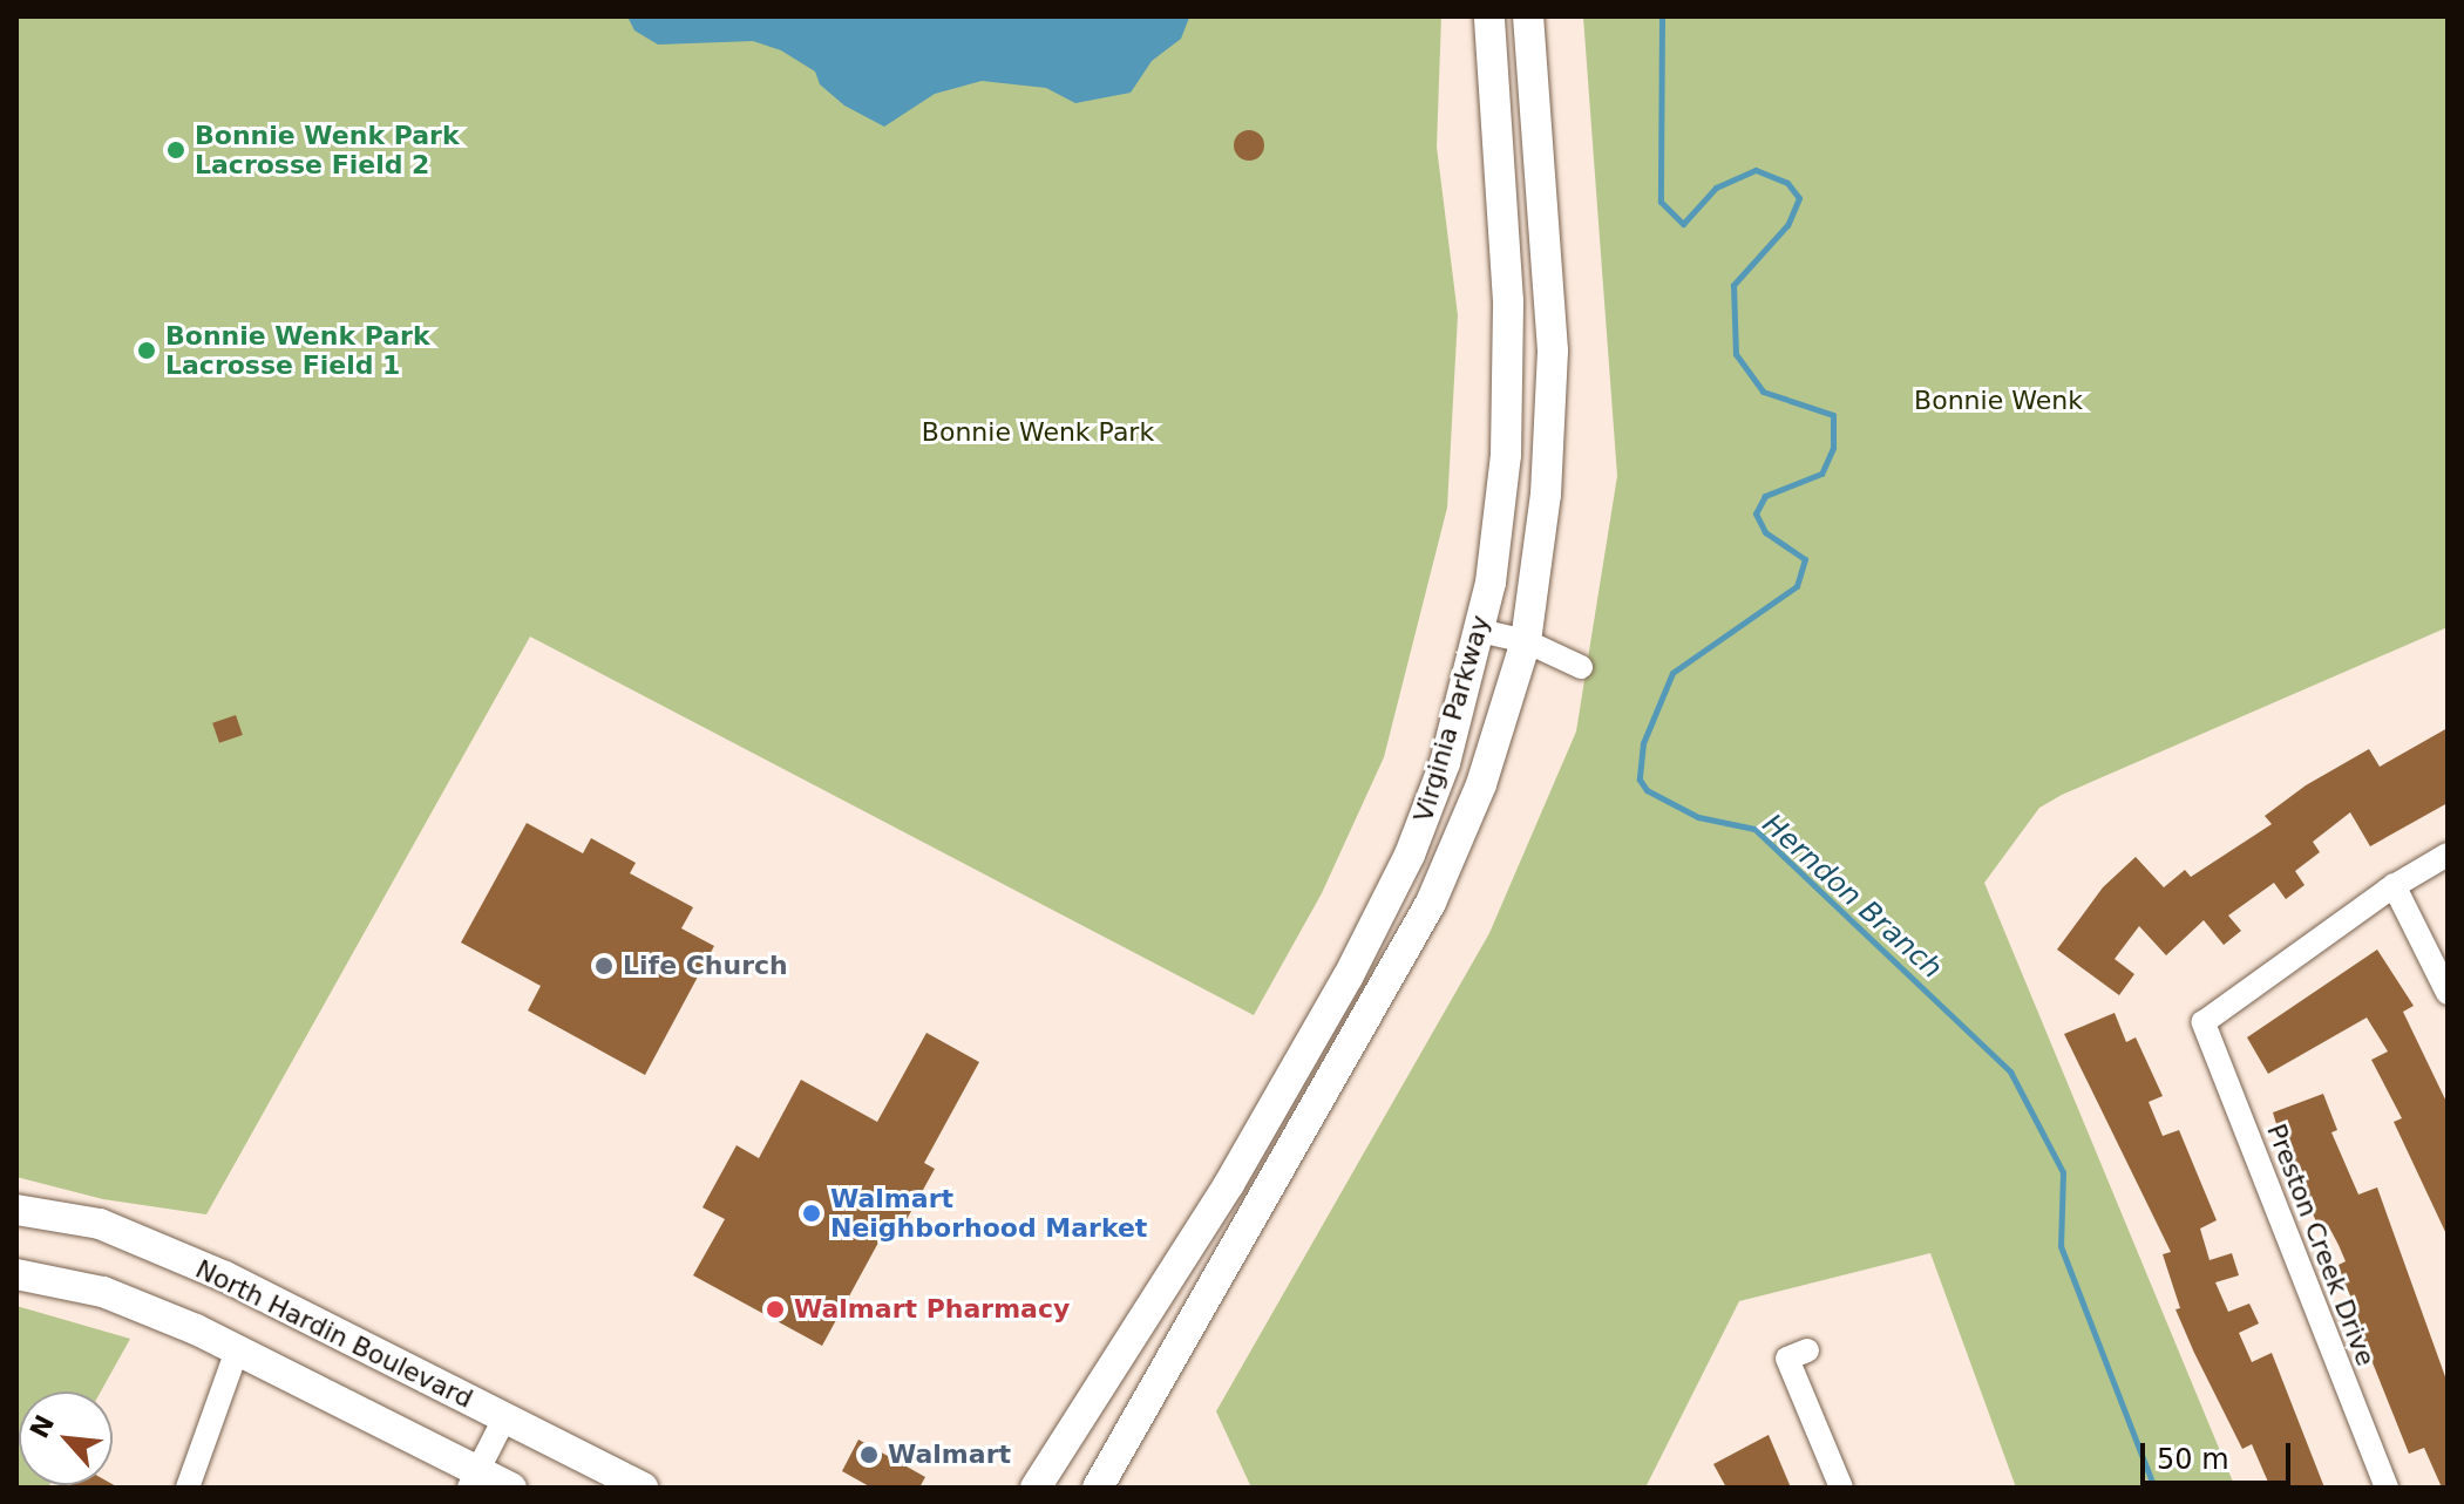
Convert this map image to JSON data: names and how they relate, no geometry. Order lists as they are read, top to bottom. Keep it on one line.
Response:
{"streets":{"main road":["Virginia Parkway","North Hardin Boulevard"],"street":["Preston Creek Drive"]},"water":["Herndon Branch"],"parks":["Bonnie Wenk","Bonnie Wenk Park"],"places":["Bonnie Wenk Park Lacrosse Field 2","Bonnie Wenk Park Lacrosse Field 1","Life Church","Walmart Neighborhood Market","Walmart Pharmacy","Walmart"],"scale_bar":"50 m","north":"top left"}
